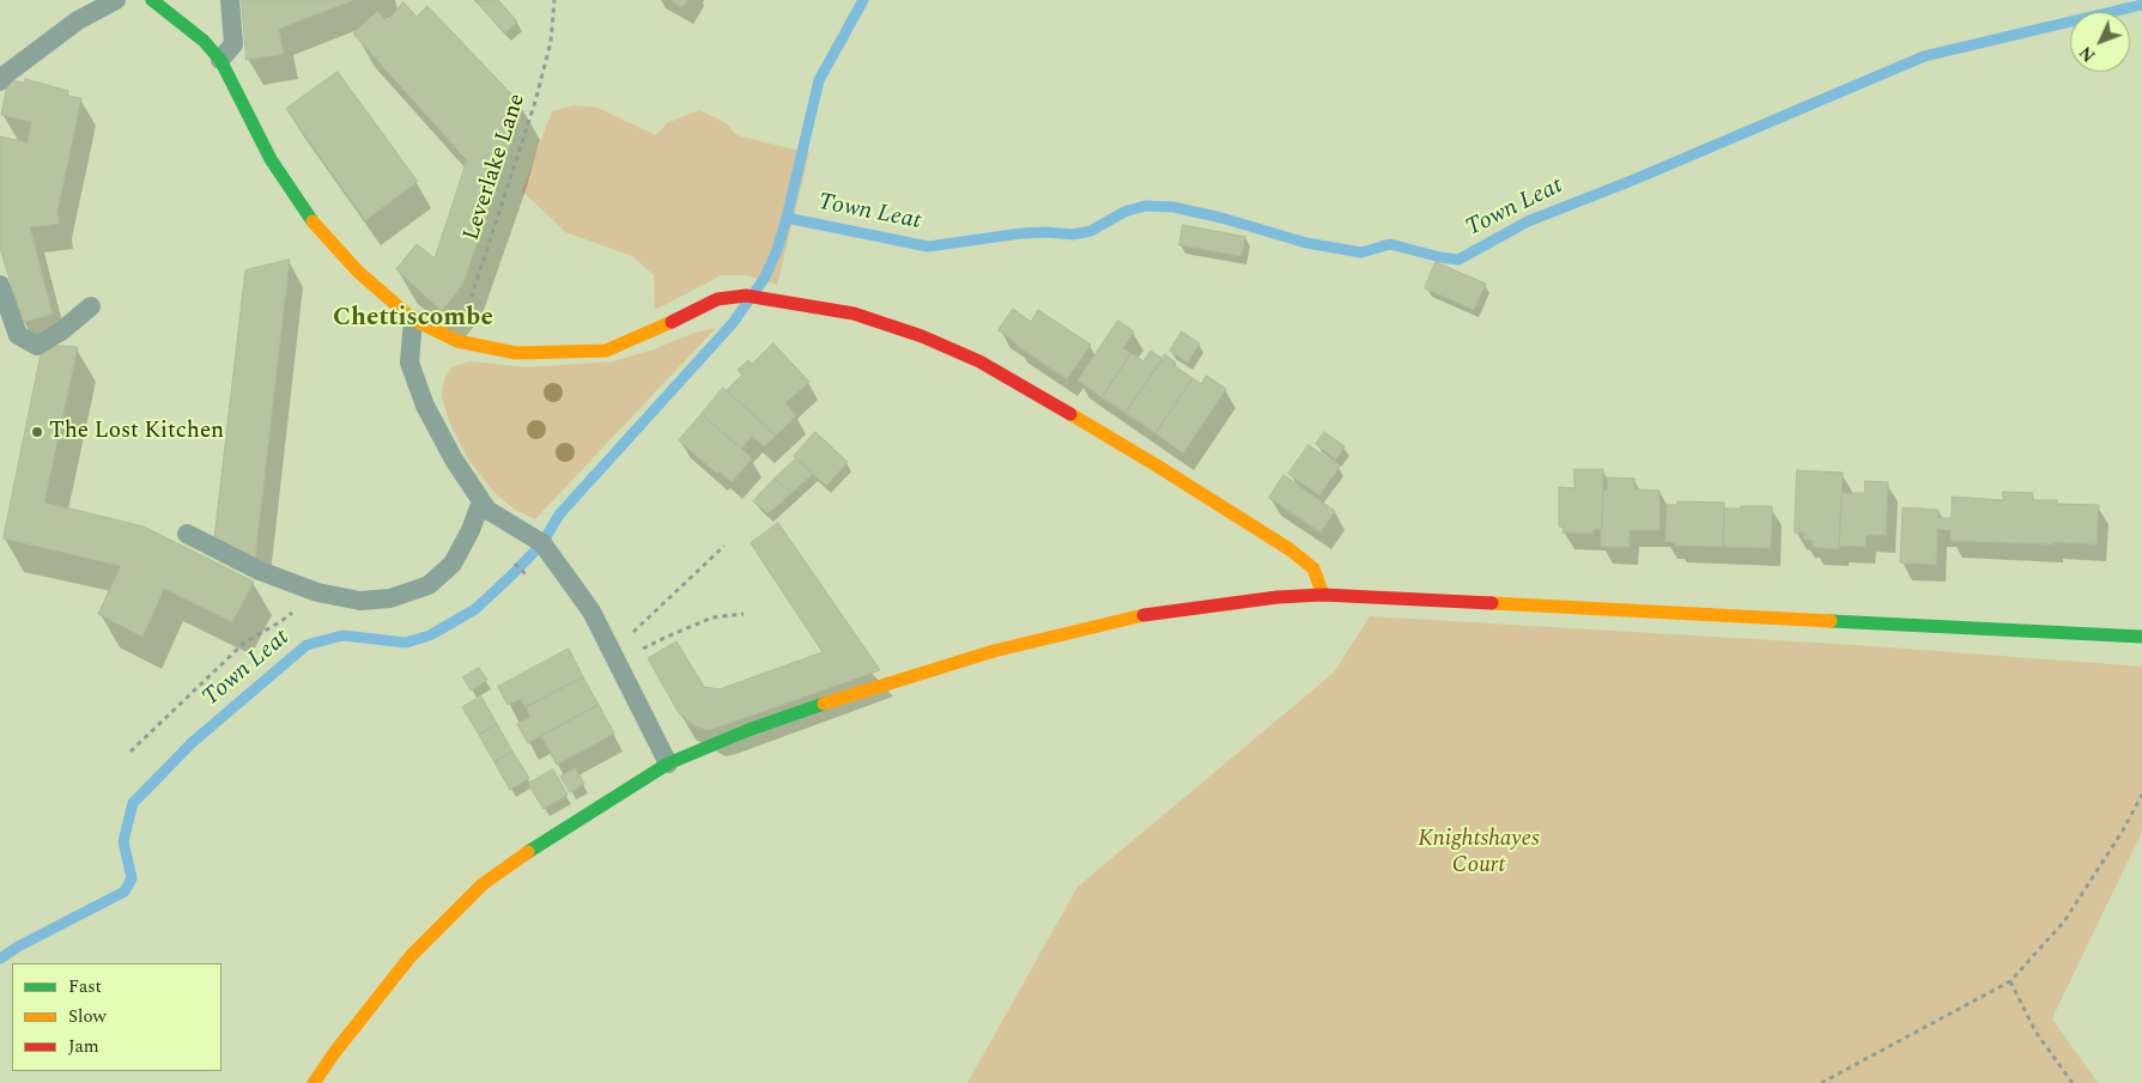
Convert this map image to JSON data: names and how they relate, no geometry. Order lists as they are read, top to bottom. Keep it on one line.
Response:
{"streets":{"path":["Leverlake Lane"]},"districts":["Chettiscombe"],"water":["Town Leat"],"parks":["Knightshayes Court"],"places":["The Lost Kitchen"],"legend":["Fast","Slow","Jam"],"north":"bottom left"}
